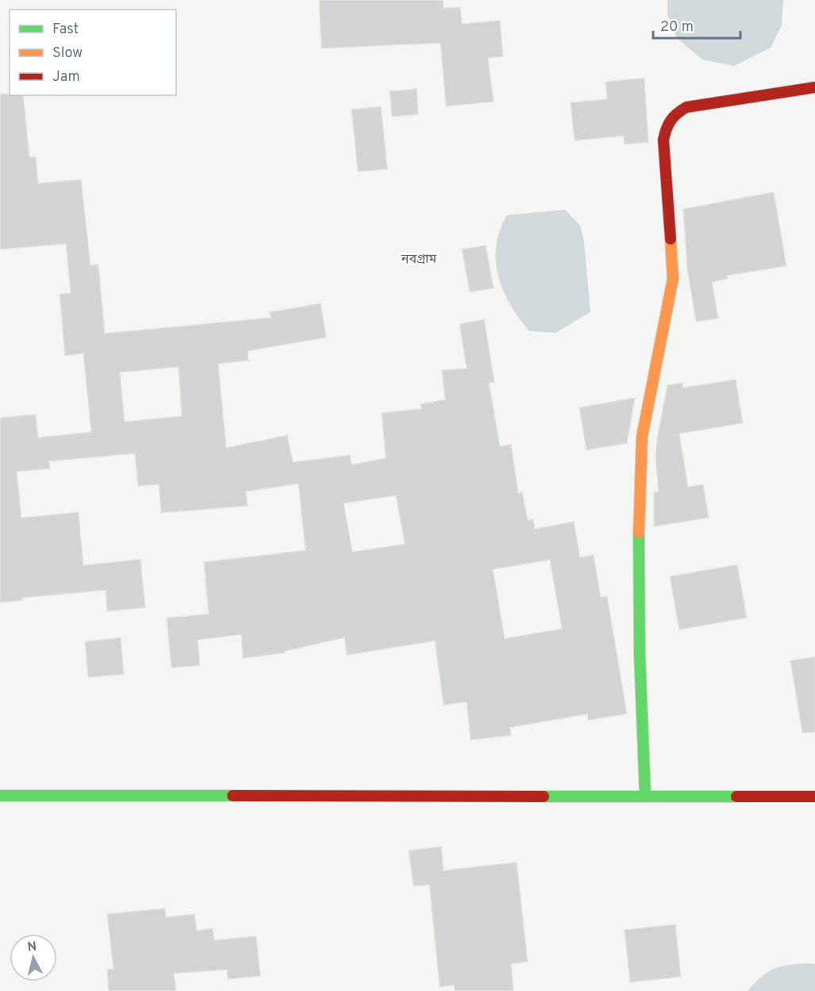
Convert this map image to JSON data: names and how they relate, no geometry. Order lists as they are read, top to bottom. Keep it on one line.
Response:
{"districts":["নবগ্ৰাম"],"legend":["Fast","Slow","Jam"],"scale_bar":"20 m","north":"top"}
